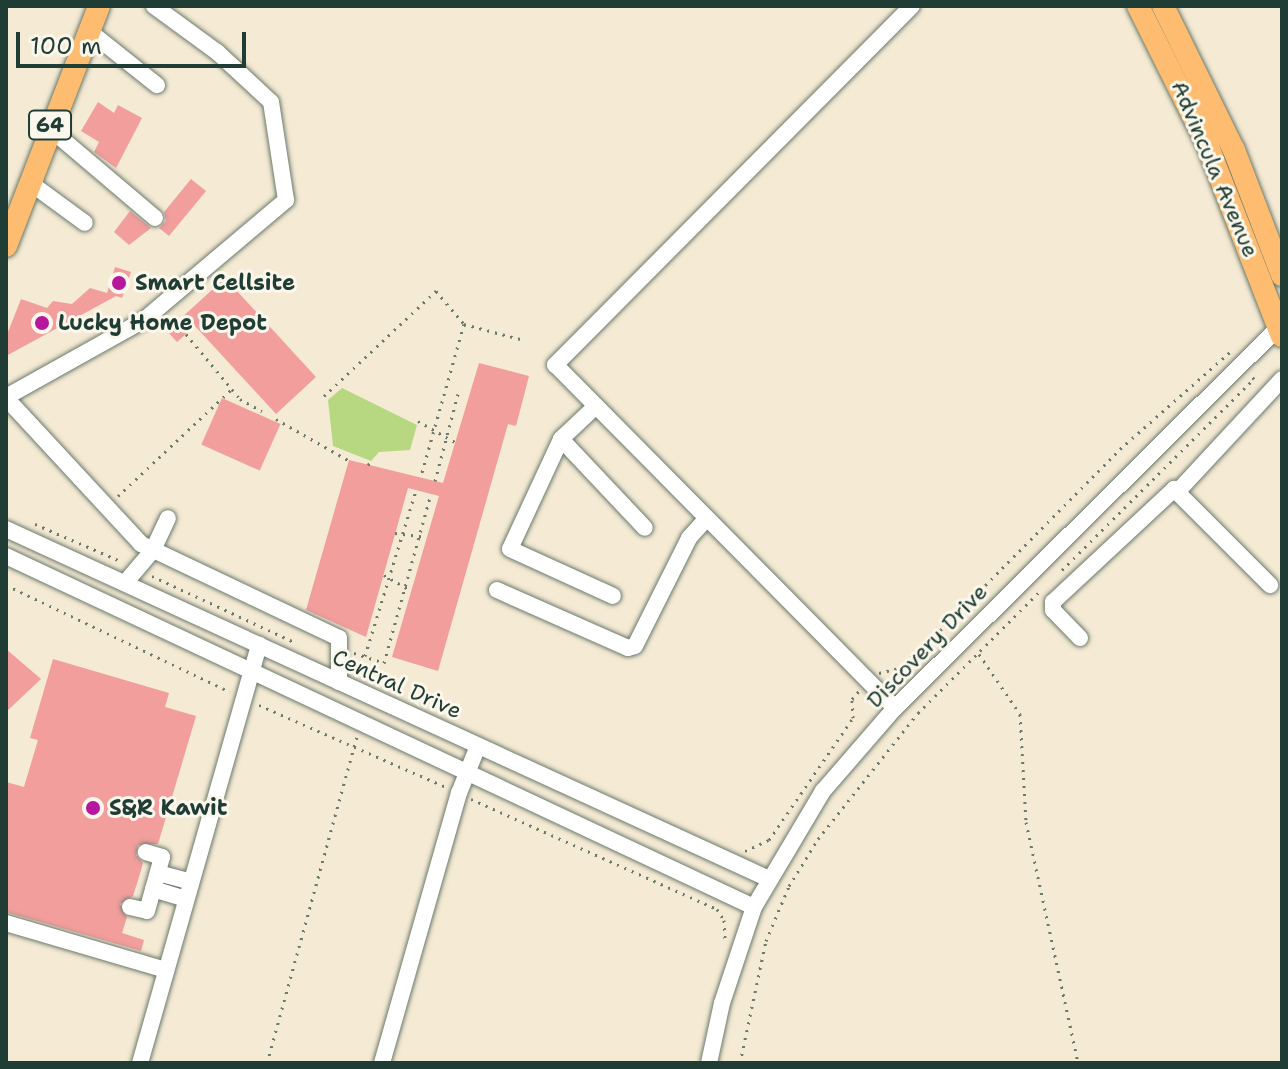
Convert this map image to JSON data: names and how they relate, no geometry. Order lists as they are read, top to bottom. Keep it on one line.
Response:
{"streets":{"main road":["64","Advincula Avenue"],"street":["Discovery Drive","Central Drive"]},"crossings":[["Advincula Avenue","Discovery Drive"],["Discovery Drive","Central Drive"]],"places":["Smart Cellsite","Lucky Home Depot","S&R Kawit"],"scale_bar":"100 m"}
